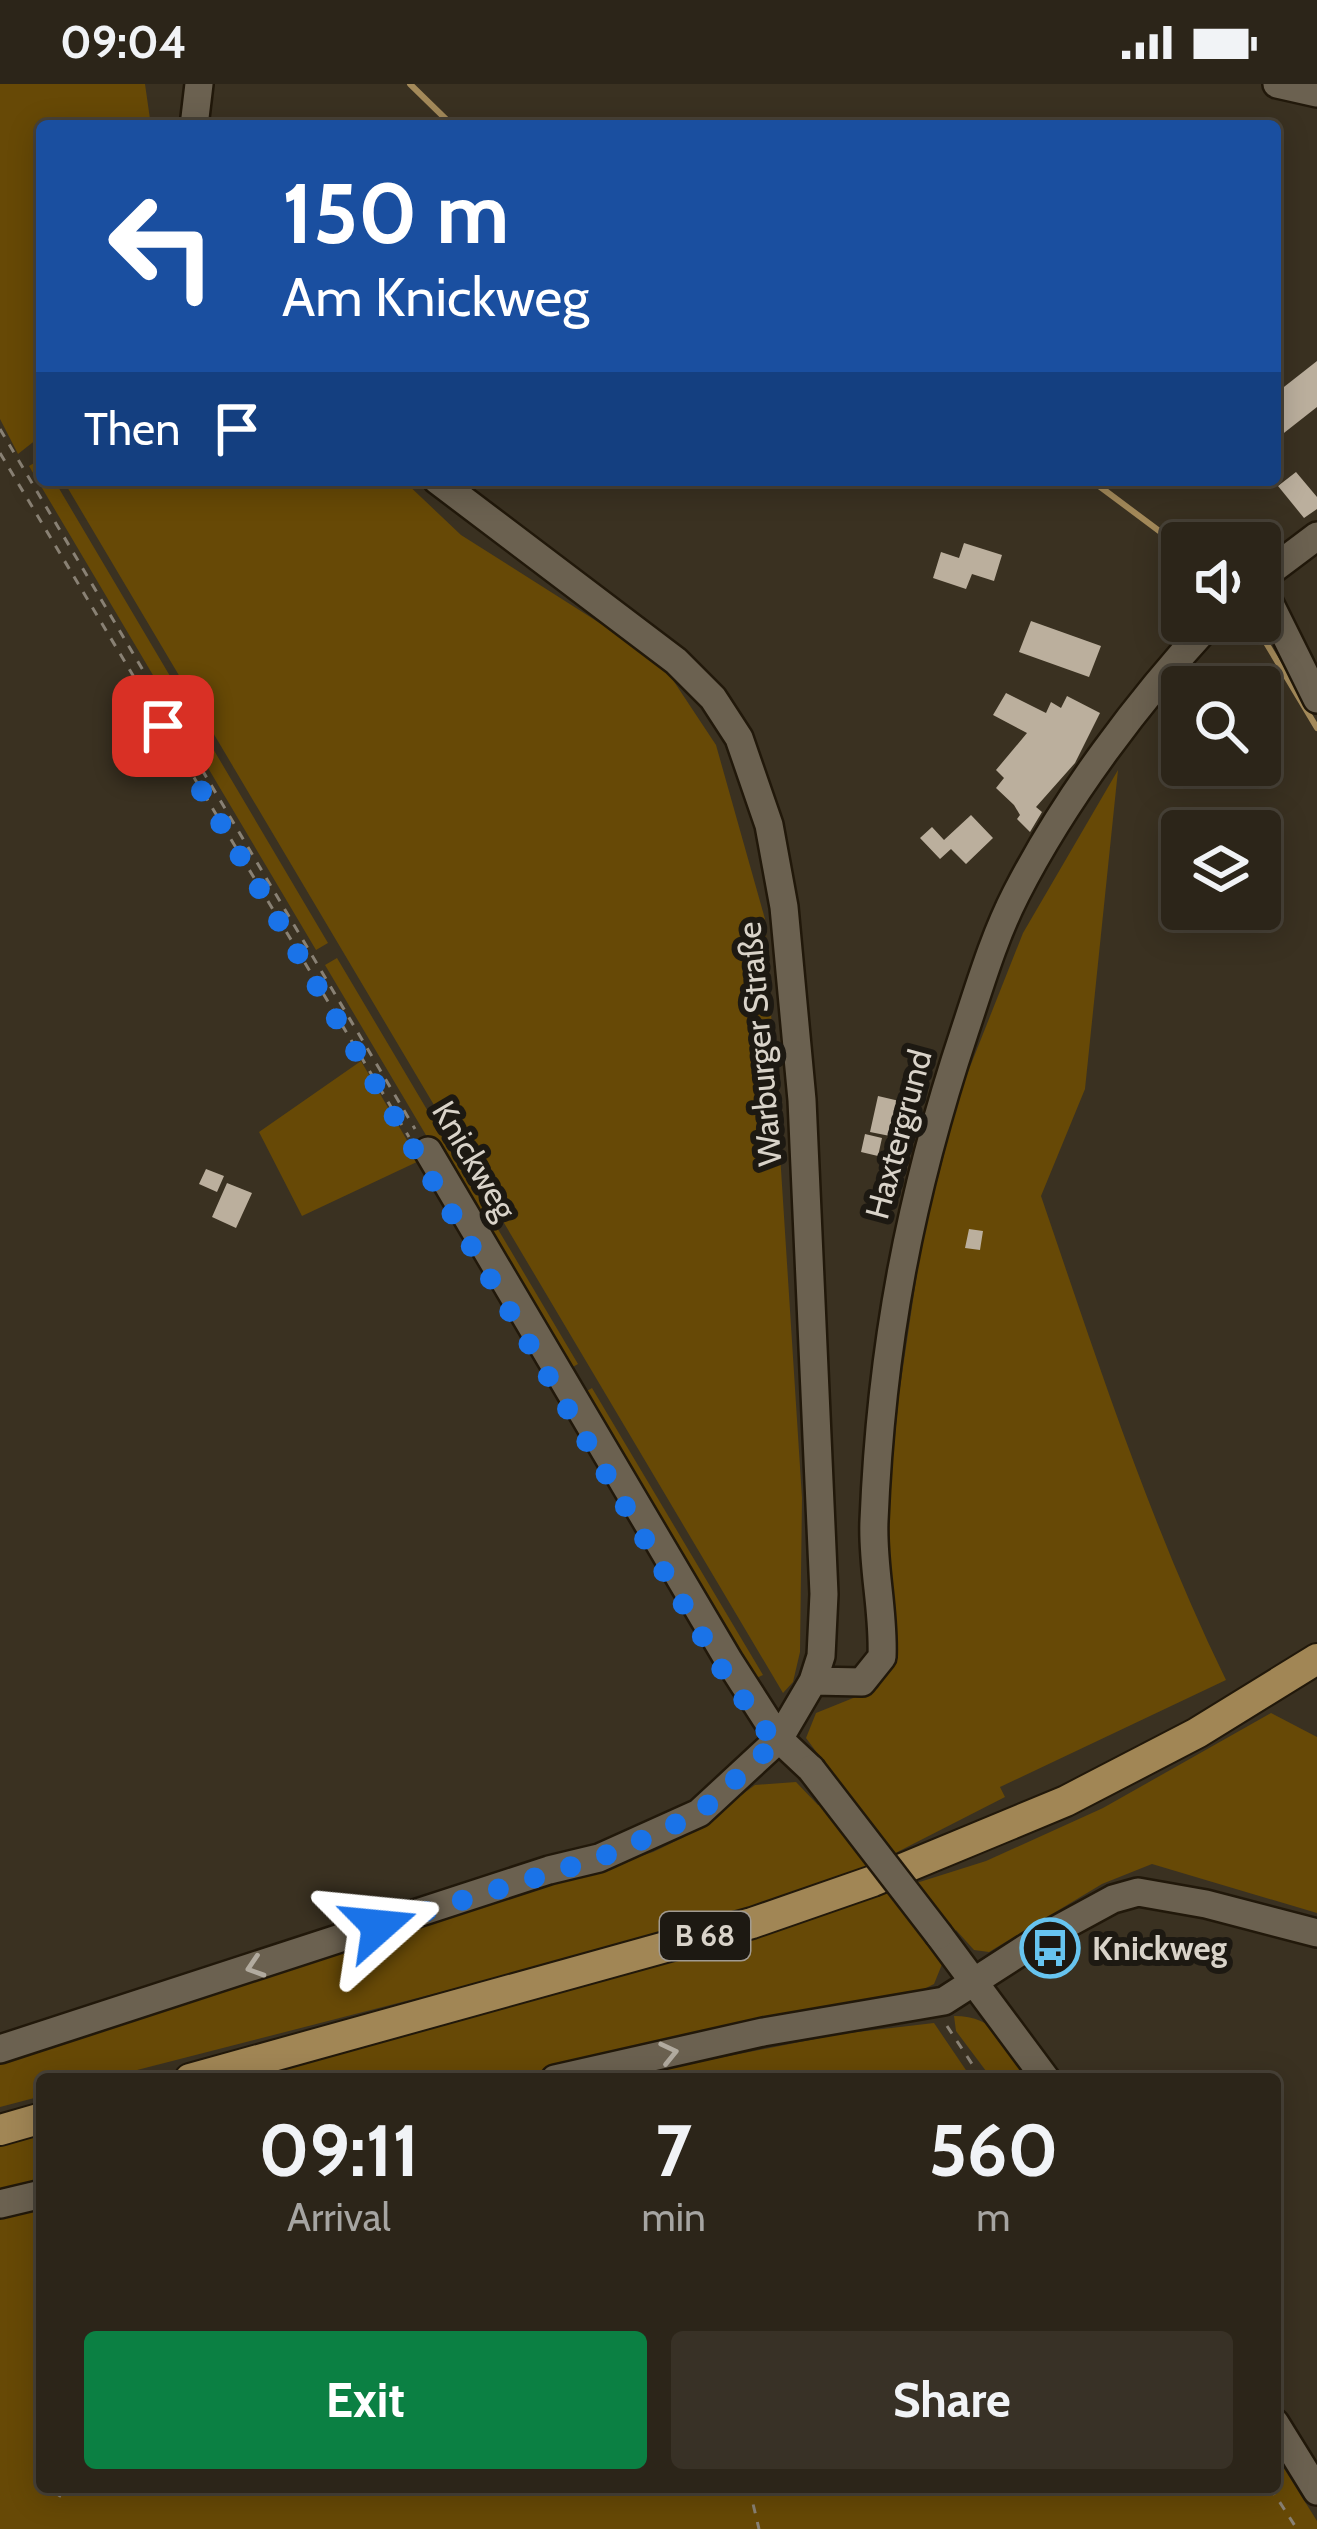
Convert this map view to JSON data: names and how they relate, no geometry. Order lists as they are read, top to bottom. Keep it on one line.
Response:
{"streets":{"main road":["B 68"],"street":["Warburger Straße","Haxtergrund","Knickweg"]},"crossings":[["Warburger Straße","Haxtergrund"],["Warburger Straße","Knickweg"]],"one_way":["Warburger Straße"],"places":{"bus stop":["Knickweg"]},"page":{"status":"09:04","turn":["150 m","Am Knickweg"],"then":"Then","eta":["09:11","Arrival","7","min","560","m"],"buttons":["Exit","Share"]}}
